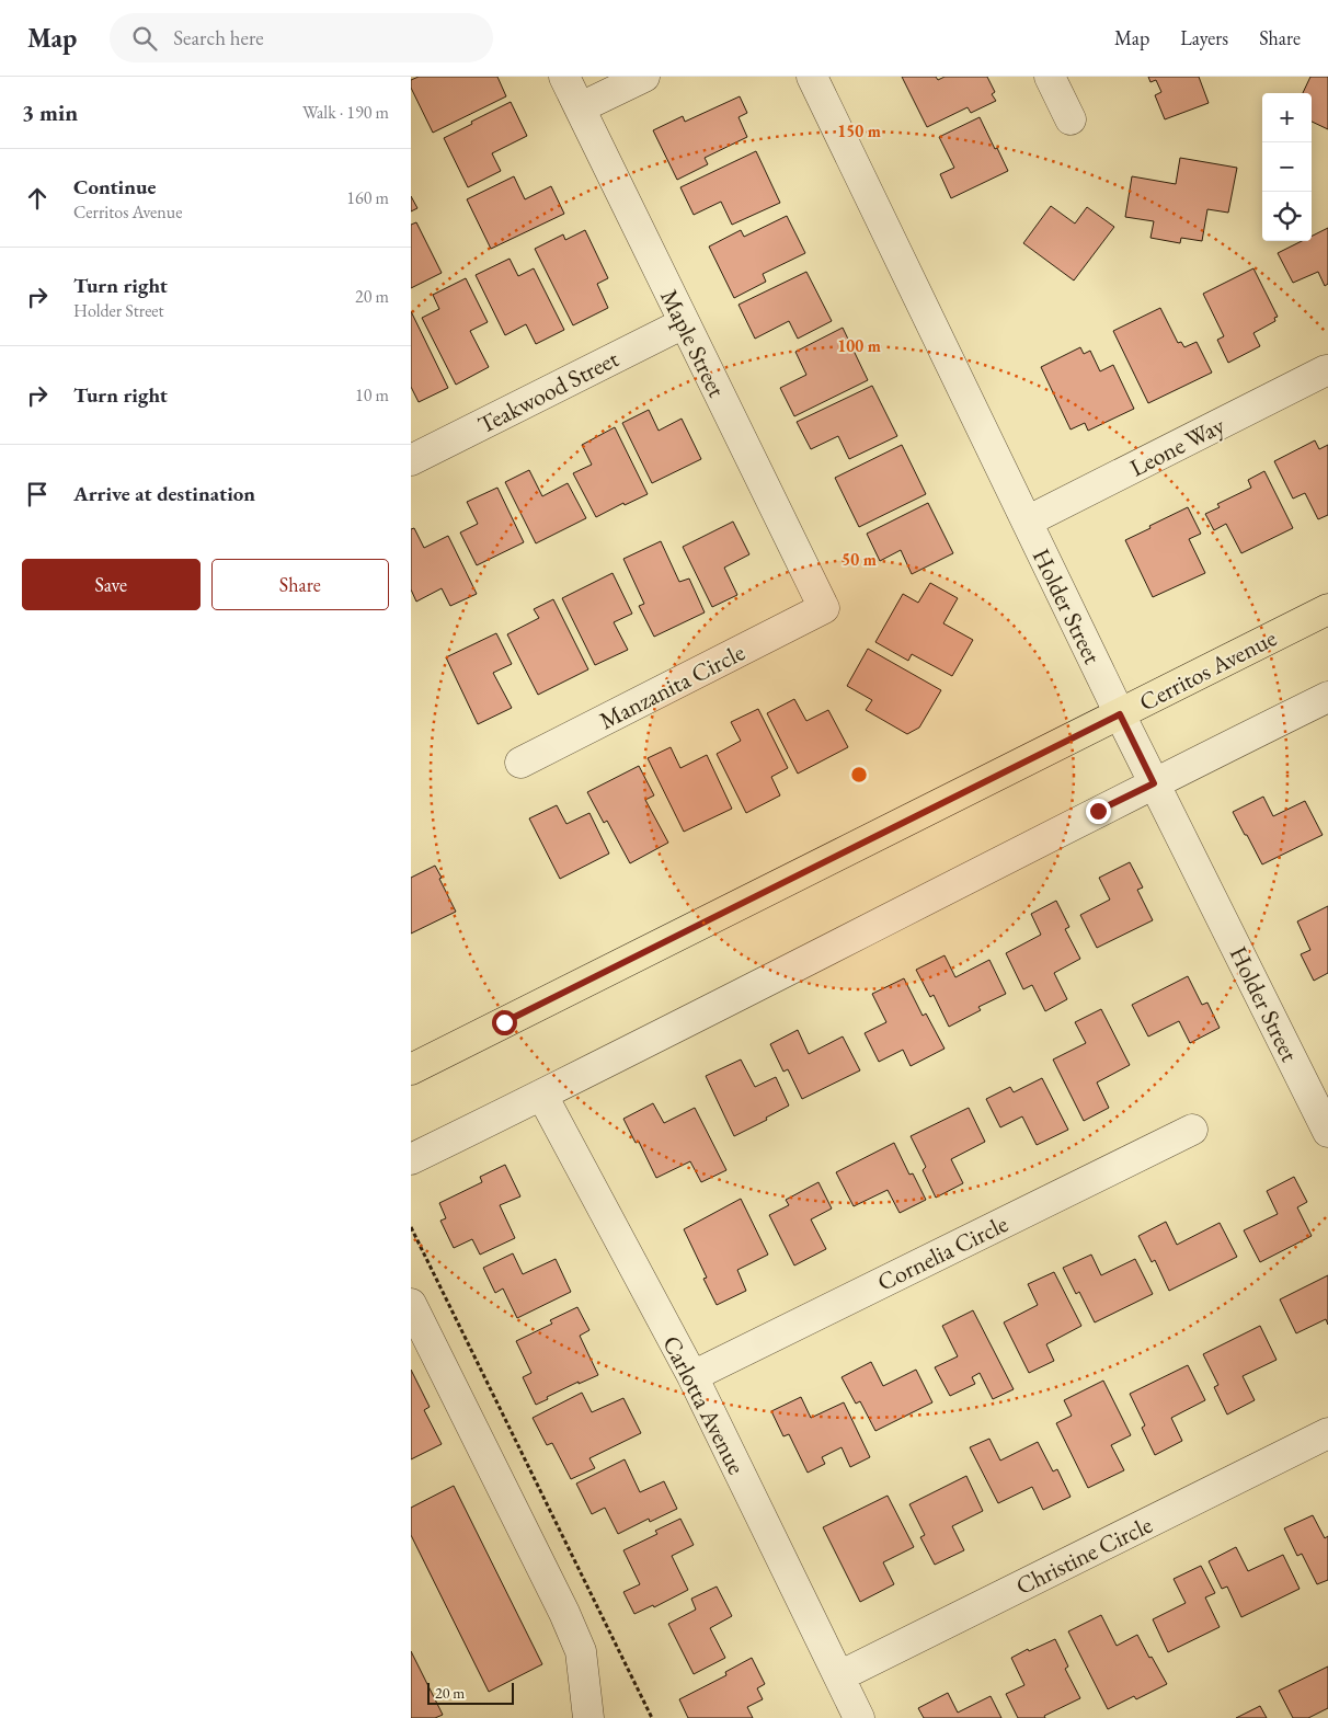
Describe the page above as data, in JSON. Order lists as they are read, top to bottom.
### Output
{
  "streets": {
    "main road": ["Cerritos Avenue"],
    "street": [
      "Maple Street",
      "Teakwood Street",
      "Leone Way",
      "Holder Street",
      "Manzanita Circle",
      "Cornelia Circle",
      "Carlotta Avenue",
      "Christine Circle"
    ]
  },
  "crossings": [
    ["Maple Street", "Teakwood Street"],
    ["Maple Street", "Manzanita Circle"],
    ["Leone Way", "Holder Street"],
    ["Holder Street", "Cerritos Avenue"],
    ["Cornelia Circle", "Carlotta Avenue"],
    ["Carlotta Avenue", "Christine Circle"]
  ],
  "scale_bar": "20 m",
  "page": {
    "header": "Map",
    "search": "Search here",
    "nav": ["Map", "Layers", "Share"],
    "heading": ["3 min", "Walk · 190 m"],
    "map_buttons": ["+", "−"],
    "list": [
      ["Continue", "Cerritos Avenue", "160 m"],
      ["Turn right", "Holder Street", "20 m"],
      ["Turn right", "10 m"],
      "Arrive at destination"
    ],
    "buttons": ["Save", "Share"],
    "scale": "20 m"
  },
  "rings": ["150 m", "100 m", "50 m"]
}
